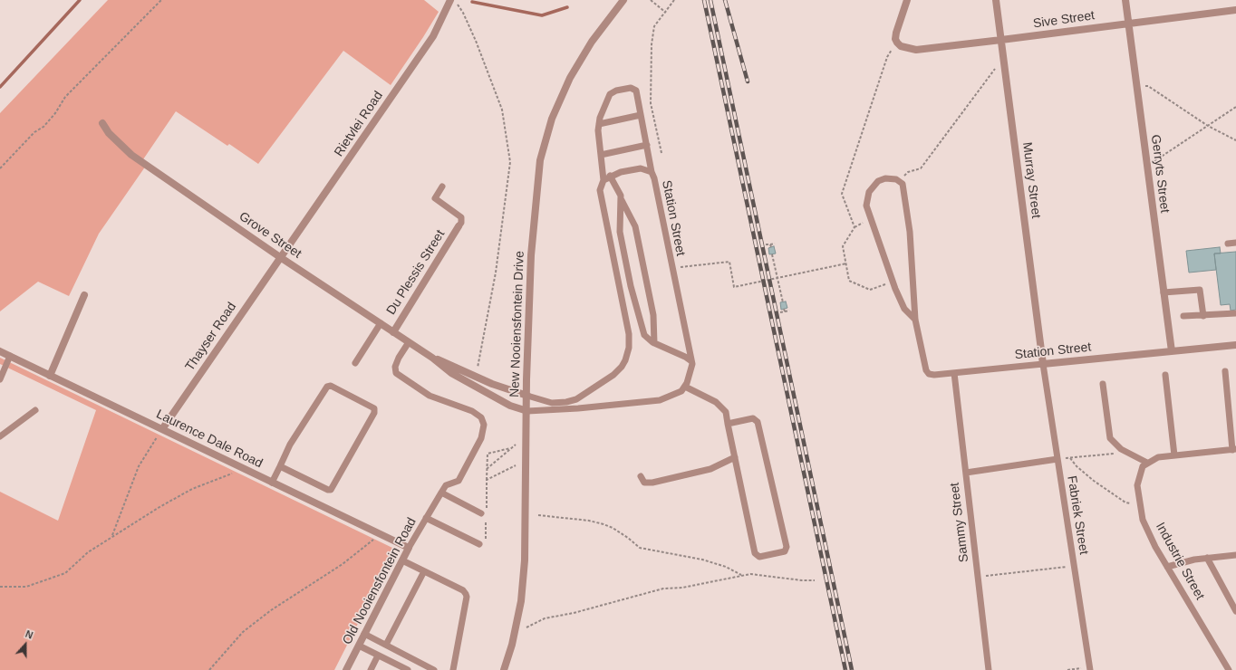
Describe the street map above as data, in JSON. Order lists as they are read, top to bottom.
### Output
{
  "streets": {
    "street": [
      "Sive Street",
      "Rietvlei Road",
      "Gerryts Street",
      "Murray Street",
      "Station Street",
      "Grove Street",
      "Du Plessis Street",
      "New Nooiensfontein Drive",
      "Thayser Road",
      "Laurence Dale Road",
      "Old Nooiensfontein Road"
    ],
    "lane": ["Fabriek Street", "Sammy Street", "Industrie Street"]
  },
  "crossings": [
    ["Sive Street", "Gerryts Street"],
    ["Sive Street", "Murray Street"],
    ["Rietvlei Road", "Grove Street"],
    ["Rietvlei Road", "Thayser Road"],
    ["Gerryts Street", "Station Street"],
    ["Murray Street", "Station Street"],
    ["Murray Street", "Fabriek Street"],
    ["Station Street", "Fabriek Street"],
    ["Station Street", "Sammy Street"],
    ["Grove Street", "Du Plessis Street"],
    ["Grove Street", "New Nooiensfontein Drive"],
    ["Grove Street", "Thayser Road"],
    ["Thayser Road", "Laurence Dale Road"],
    ["Laurence Dale Road", "Old Nooiensfontein Road"]
  ],
  "north": "top"
}
